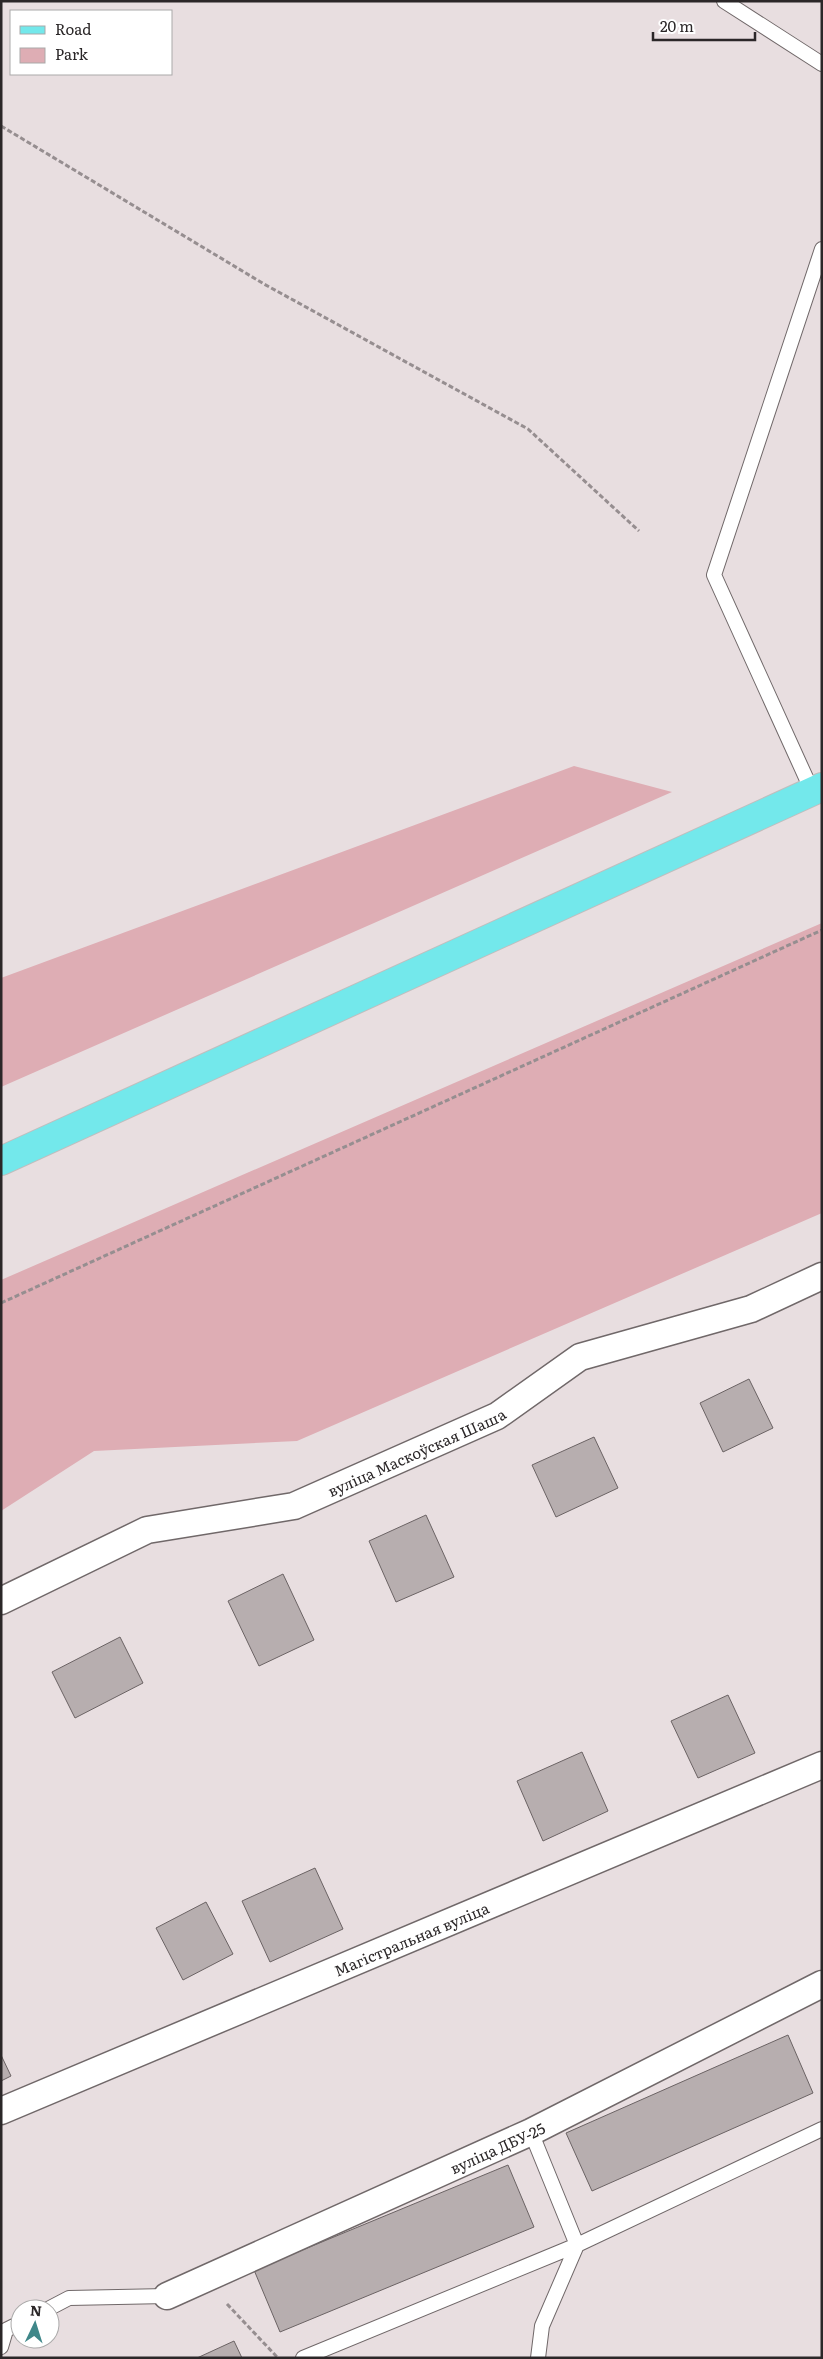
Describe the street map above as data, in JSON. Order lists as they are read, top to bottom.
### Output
{
  "streets": {
    "street": ["вуліца Маскоўская Шаша", "Магістральная вуліца", "вуліца ДБУ-25"]
  },
  "legend": ["Road", "Park"],
  "scale_bar": "20 m",
  "north": "top"
}
